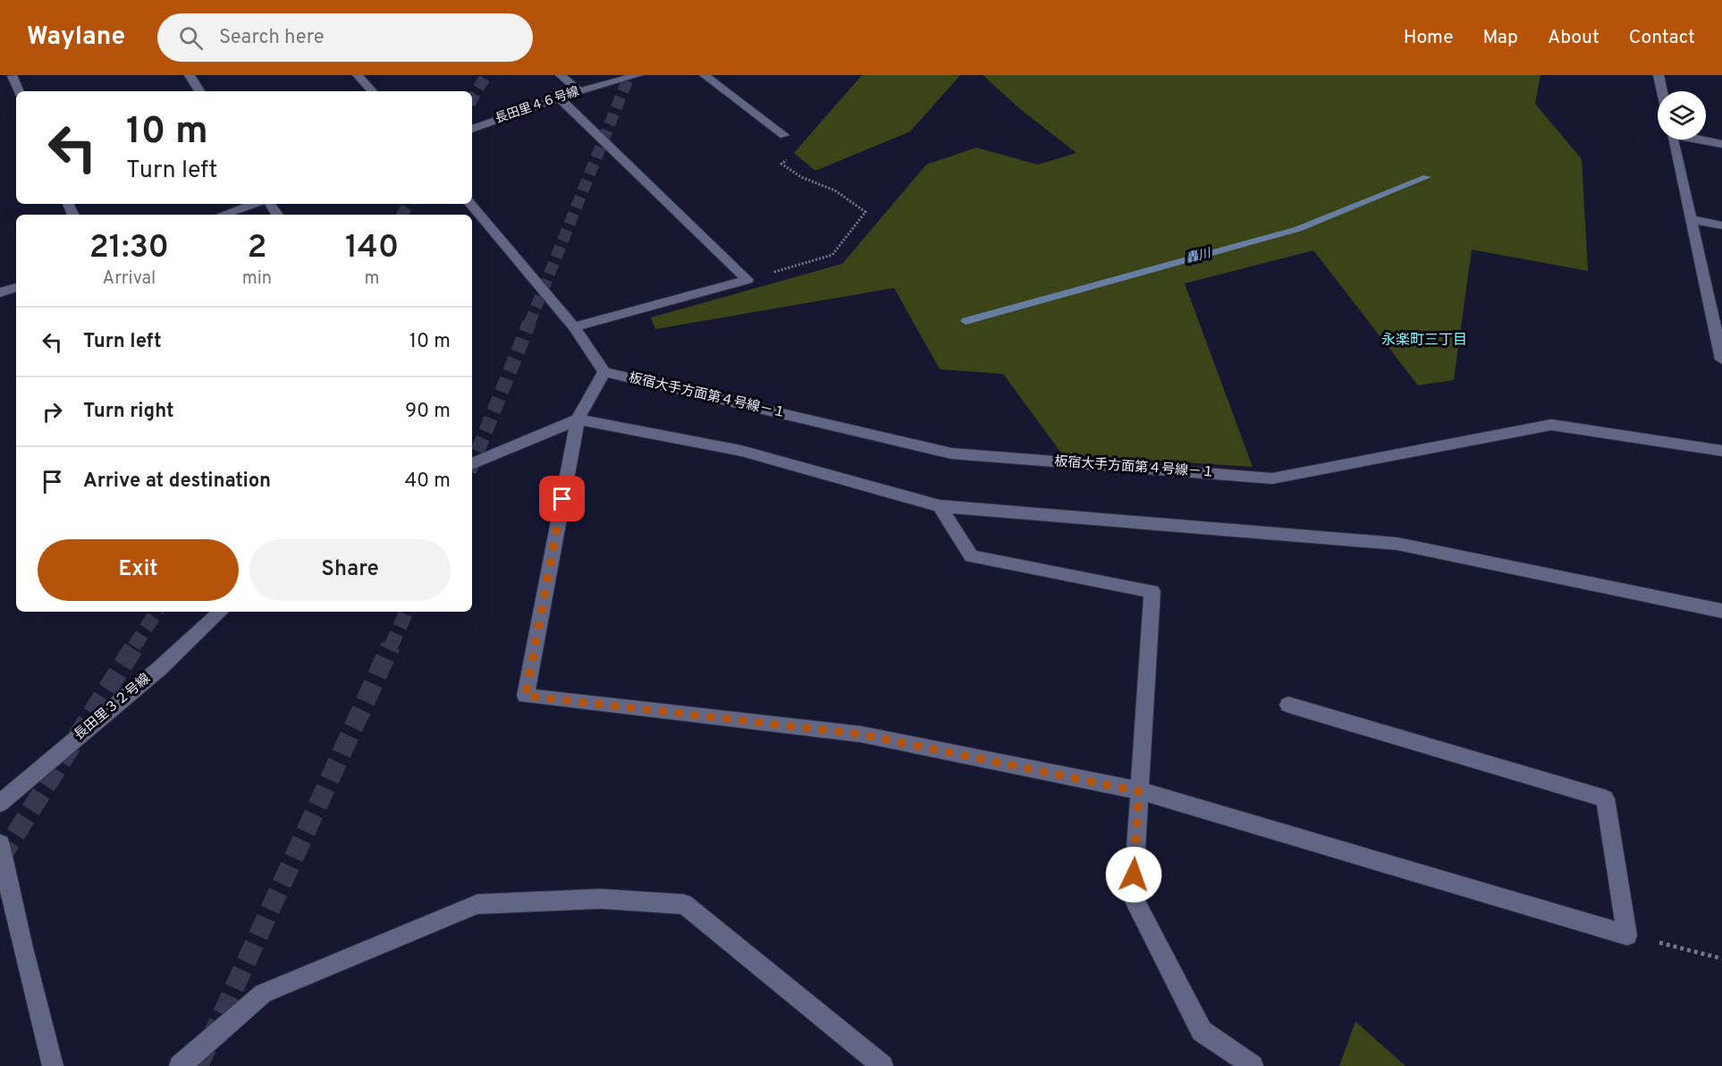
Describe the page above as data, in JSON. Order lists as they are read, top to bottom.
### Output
{
  "streets": {
    "street": ["長田里４６号線", "板宿大手方面第４号線－１", "長田里３２号線"]
  },
  "districts": ["永楽町三丁目"],
  "water": ["轟川"],
  "page": {
    "header": "Waylane",
    "search": "Search here",
    "nav": [
      "Home",
      "Map",
      "About",
      "Contact"
    ],
    "turn": ["10 m", "Turn left"],
    "eta": [
      "21:30",
      "Arrival",
      "2",
      "min",
      "140",
      "m"
    ],
    "list": [
      {
        "name": "Turn left",
        "value": "10 m"
      },
      {
        "name": "Turn right",
        "value": "90 m"
      },
      {
        "name": "Arrive at destination",
        "value": "40 m"
      }
    ],
    "buttons": ["Exit", "Share"]
  }
}
